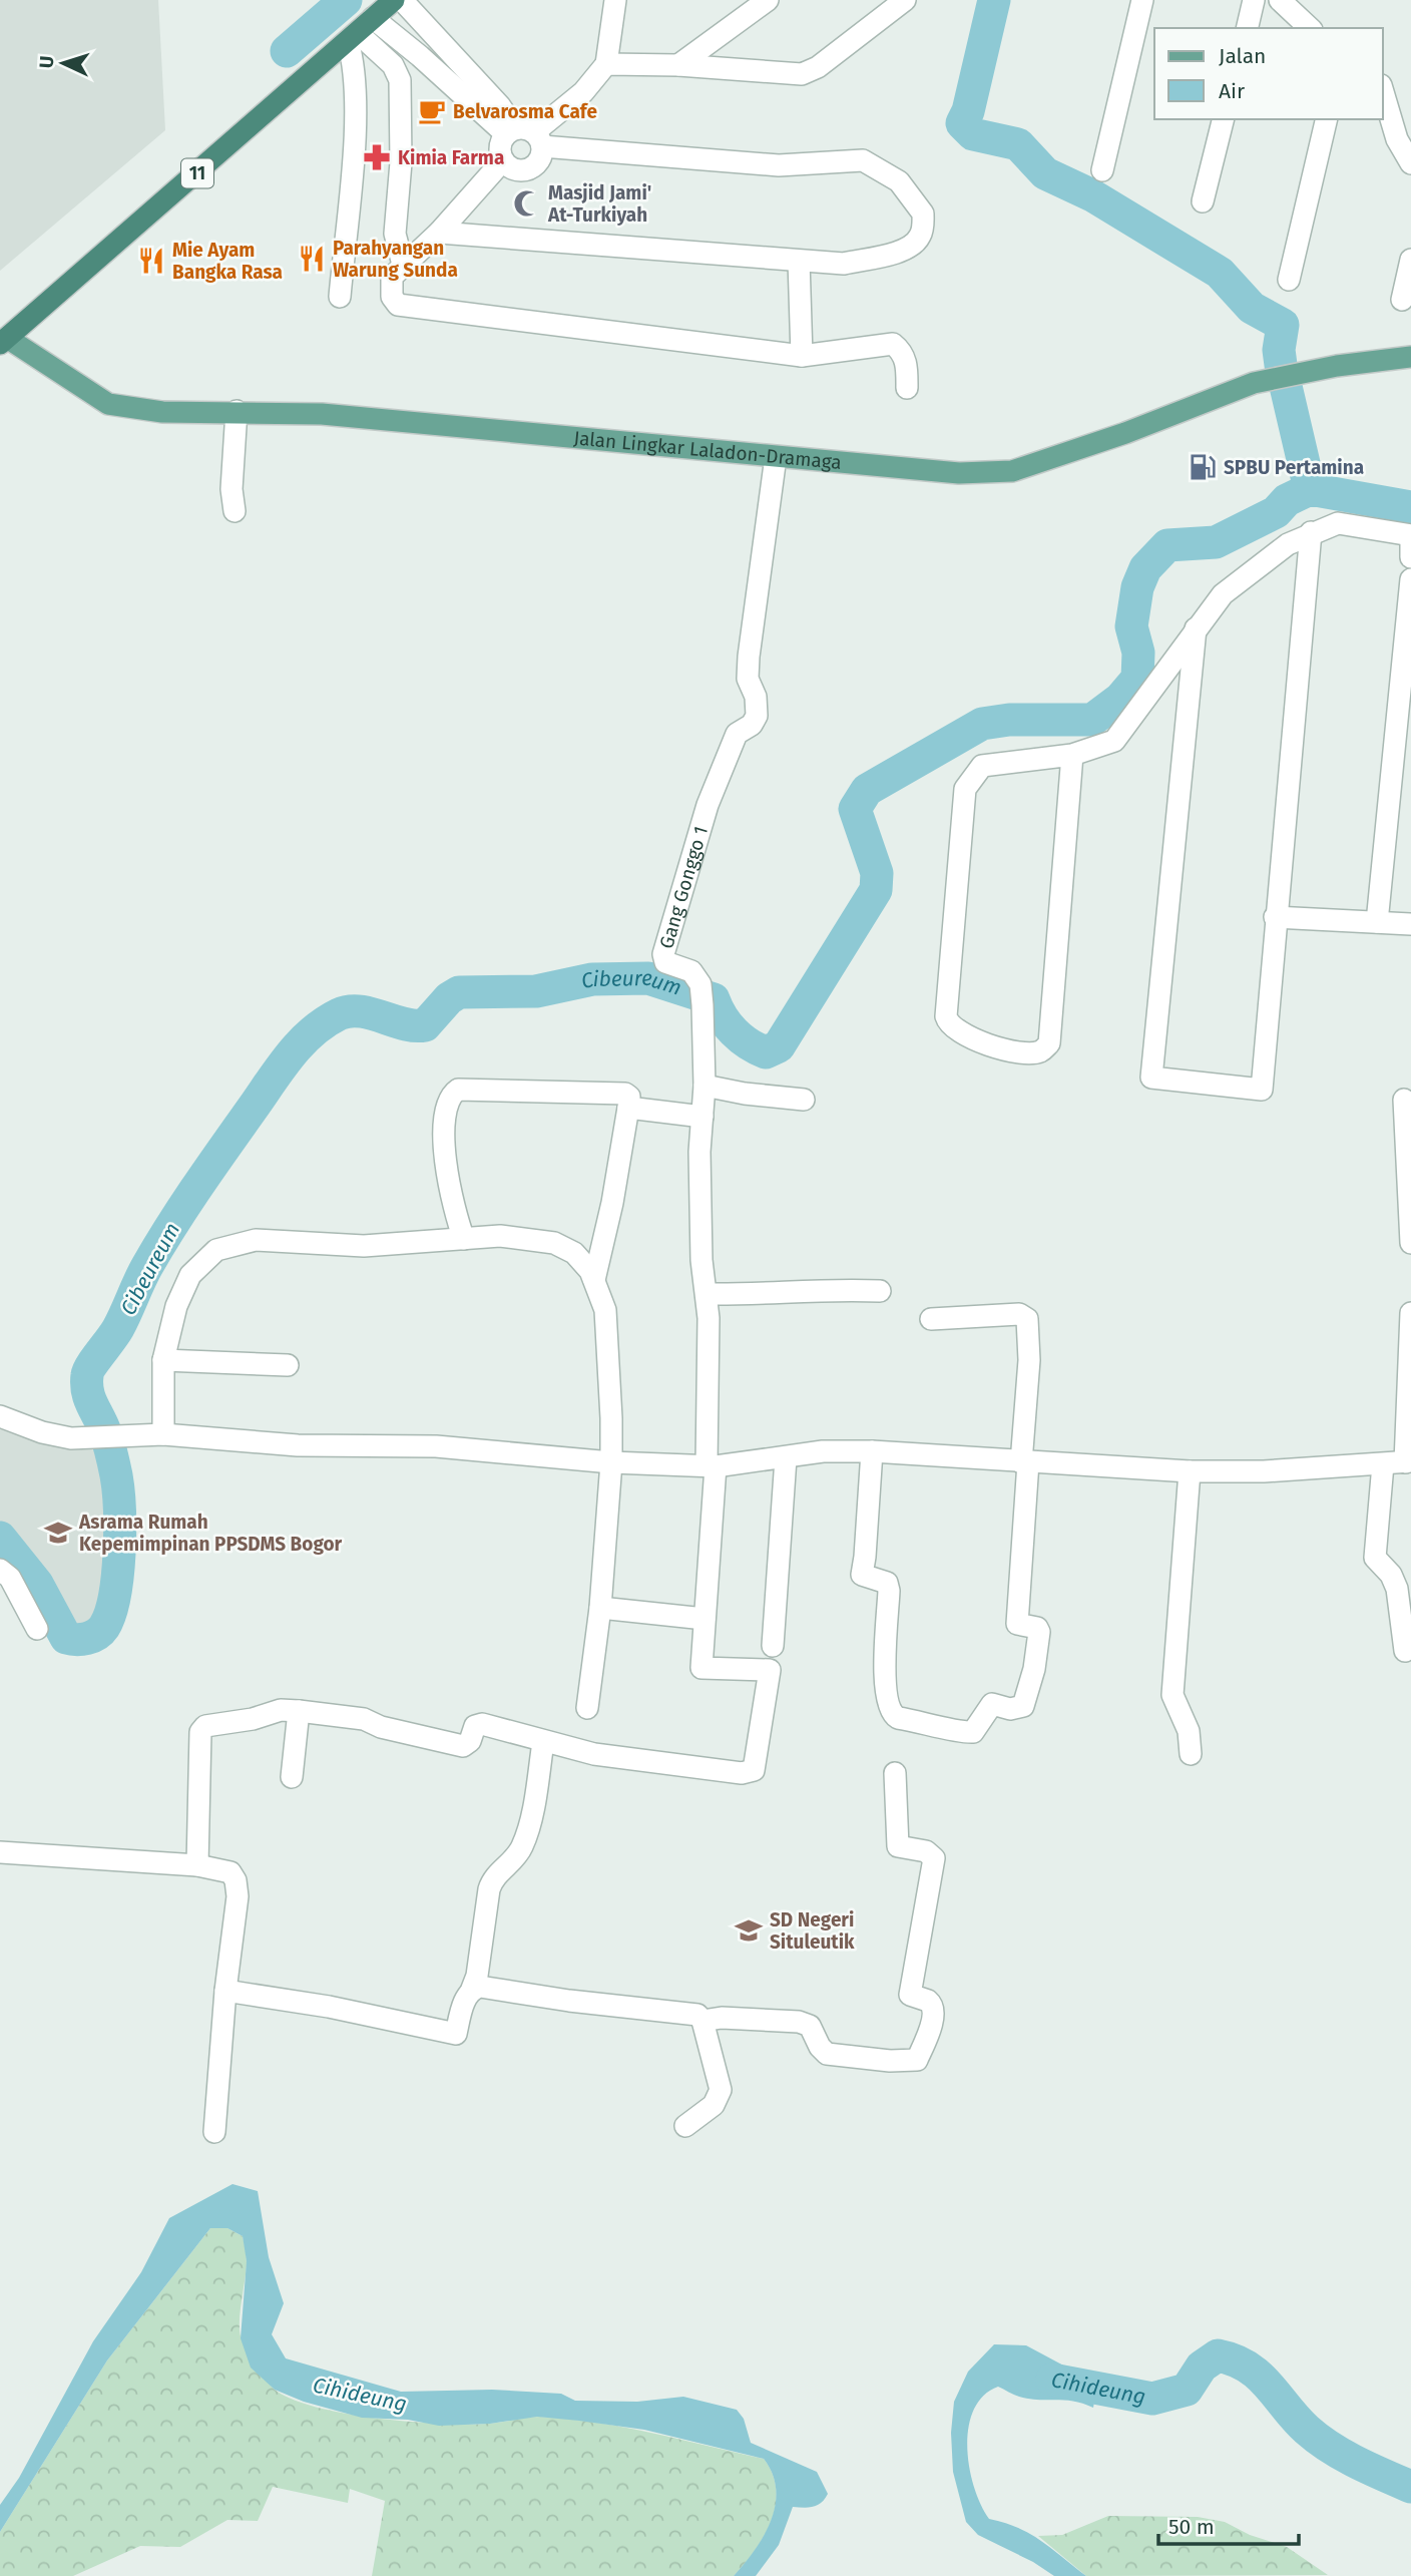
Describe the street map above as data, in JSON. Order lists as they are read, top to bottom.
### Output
{
  "streets": {
    "highway": ["11"],
    "main road": ["Jalan Lingkar Laladon-Dramaga"],
    "street": ["Gang Gonggo 1"]
  },
  "crossings": [
    ["11", "Jalan Lingkar Laladon-Dramaga"],
    ["Jalan Lingkar Laladon-Dramaga", "Gang Gonggo 1"]
  ],
  "water": ["Cibeureum", "Cihideung"],
  "places": {
    "cafe": ["Belvarosma Cafe"],
    "pharmacy": ["Kimia Farma"],
    "mosque": ["Masjid Jami' At-Turkiyah"],
    "restaurant": ["Parahyangan Warung Sunda", "Mie Ayam Bangka Rasa"],
    "fuel station": ["SPBU Pertamina"],
    "school or university": ["Asrama Rumah Kepemimpinan PPSDMS Bogor", "SD Negeri Situleutik"]
  },
  "legend": ["Jalan", "Air"],
  "scale_bar": "50 m",
  "north": "left"
}
